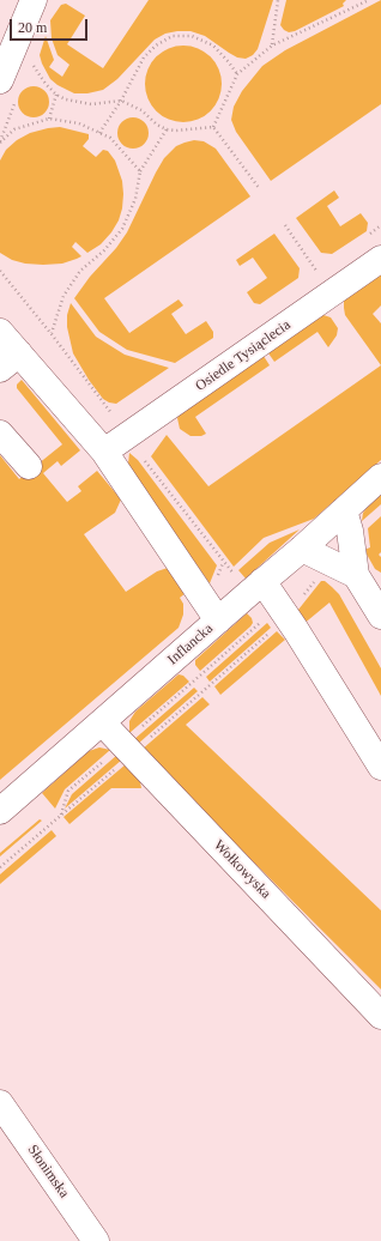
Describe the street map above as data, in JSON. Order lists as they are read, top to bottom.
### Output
{
  "streets": {
    "street": [
      "Osiedle Tysiąclecia",
      "Inflancka",
      "Wołkowyska",
      "Słonimska"
    ]
  },
  "crossings": [
    ["Inflancka", "Wołkowyska"]
  ],
  "scale_bar": "20 m"
}
